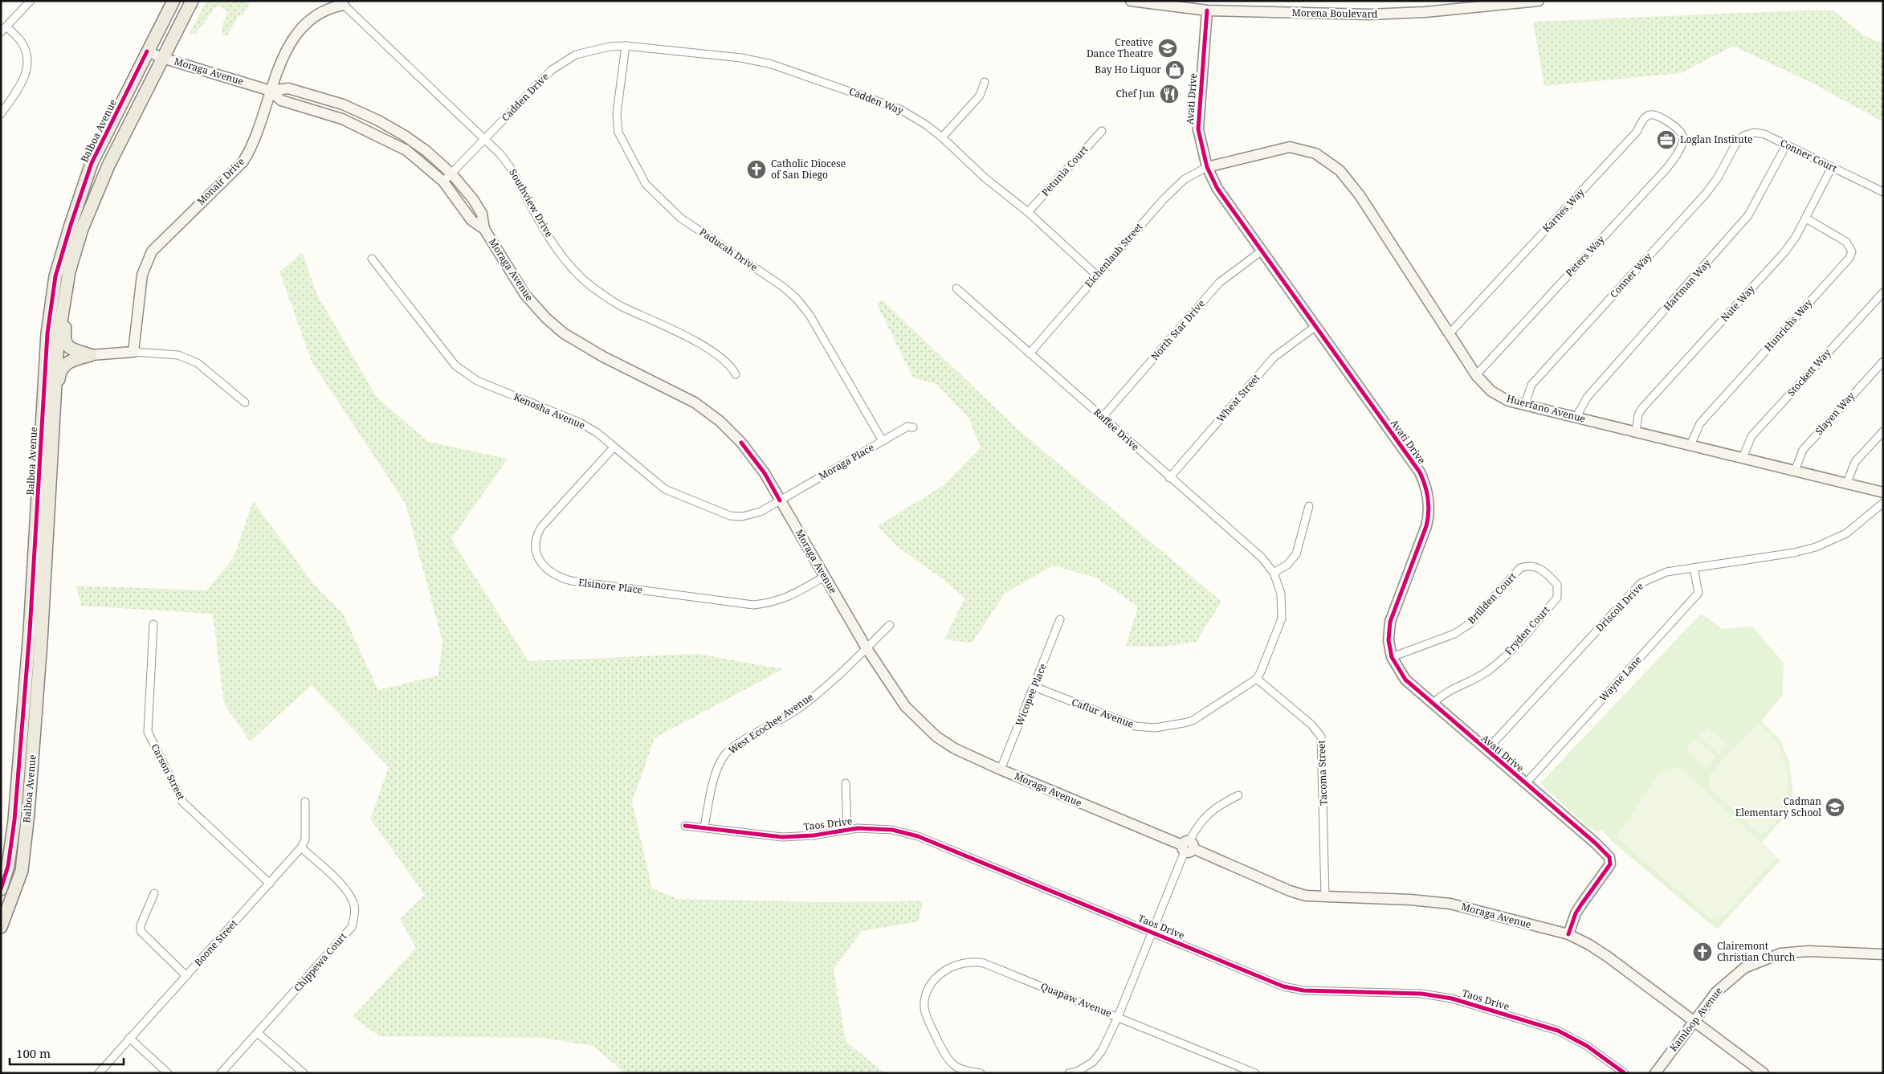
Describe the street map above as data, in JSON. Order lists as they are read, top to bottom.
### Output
{
  "streets": {
    "main road": ["Balboa Avenue"],
    "street": [
      "Morena Boulevard",
      "Moraga Avenue",
      "Cadden Drive",
      "Avati Drive",
      "Cadden Way",
      "Conner Court",
      "Petunia Court",
      "Monair Drive",
      "Southview Drive",
      "Karnes Way",
      "Paducah Drive",
      "Eichenlaub Street",
      "Peters Way",
      "Conner Way",
      "Hartman Way",
      "Nute Way",
      "Hunrichs Way",
      "North Star Drive",
      "Stockett Way",
      "Wheat Street",
      "Huerfano Avenue",
      "Kenosha Avenue",
      "Slayen Way",
      "Raffee Drive",
      "Moraga Place",
      "Elsinore Place",
      "Brillden Court",
      "Driscoll Drive",
      "Fryden Court",
      "Wayne Lane",
      "Wicopee Place",
      "Caflur Avenue",
      "West Ecochee Avenue",
      "Carson Street",
      "Tacoma Street",
      "Taos Drive",
      "Boone Street",
      "Chippewa Court",
      "Quapaw Avenue",
      "Kamloop Avenue"
    ]
  },
  "crossings": [
    ["Morena Boulevard", "Avati Drive"],
    ["Moraga Avenue", "Cadden Drive"],
    ["Moraga Avenue", "Avati Drive"],
    ["Moraga Avenue", "Balboa Avenue"],
    ["Moraga Avenue", "Monair Drive"],
    ["Moraga Avenue", "Kenosha Avenue"],
    ["Moraga Avenue", "Moraga Place"],
    ["Moraga Avenue", "Elsinore Place"],
    ["Moraga Avenue", "Wicopee Place"],
    ["Moraga Avenue", "West Ecochee Avenue"],
    ["Moraga Avenue", "Tacoma Street"],
    ["Moraga Avenue", "Kamloop Avenue"],
    ["Cadden Drive", "Cadden Way"],
    ["Cadden Drive", "Southview Drive"],
    ["Cadden Drive", "Paducah Drive"],
    ["Avati Drive", "Eichenlaub Street"],
    ["Avati Drive", "North Star Drive"],
    ["Avati Drive", "Wheat Street"],
    ["Avati Drive", "Huerfano Avenue"],
    ["Avati Drive", "Brillden Court"],
    ["Avati Drive", "Driscoll Drive"],
    ["Avati Drive", "Fryden Court"],
    ["Avati Drive", "Wayne Lane"],
    ["Cadden Way", "Petunia Court"],
    ["Cadden Way", "Paducah Drive"],
    ["Cadden Way", "Eichenlaub Street"],
    ["Conner Court", "Conner Way"],
    ["Conner Court", "Hartman Way"],
    ["Conner Court", "Nute Way"],
    ["Monair Drive", "Southview Drive"],
    ["Karnes Way", "Peters Way"],
    ["Karnes Way", "Huerfano Avenue"],
    ["Paducah Drive", "Moraga Place"],
    ["Eichenlaub Street", "Huerfano Avenue"],
    ["Eichenlaub Street", "Raffee Drive"],
    ["Peters Way", "Huerfano Avenue"],
    ["Conner Way", "Huerfano Avenue"],
    ["Hartman Way", "Huerfano Avenue"],
    ["Nute Way", "Hunrichs Way"],
    ["Nute Way", "Huerfano Avenue"],
    ["Hunrichs Way", "Huerfano Avenue"],
    ["North Star Drive", "Raffee Drive"],
    ["Stockett Way", "Huerfano Avenue"],
    ["Wheat Street", "Raffee Drive"],
    ["Huerfano Avenue", "Slayen Way"],
    ["Kenosha Avenue", "Moraga Place"],
    ["Kenosha Avenue", "Elsinore Place"],
    ["Raffee Drive", "Caflur Avenue"],
    ["Raffee Drive", "Tacoma Street"],
    ["Brillden Court", "Fryden Court"],
    ["Driscoll Drive", "Wayne Lane"],
    ["Wicopee Place", "Caflur Avenue"],
    ["Caflur Avenue", "Tacoma Street"],
    ["West Ecochee Avenue", "Taos Drive"],
    ["Carson Street", "Boone Street"],
    ["Boone Street", "Chippewa Court"]
  ],
  "places": {
    "school or university": ["Creative Dance Theatre", "Cadman Elementary School"],
    "shop": ["Bay Ho Liquor"],
    "restaurant": ["Chef Jun"],
    "office": ["Loglan Institute"],
    "church": ["Catholic Diocese of San Diego", "Clairemont Christian Church"]
  },
  "scale_bar": "100 m"
}
